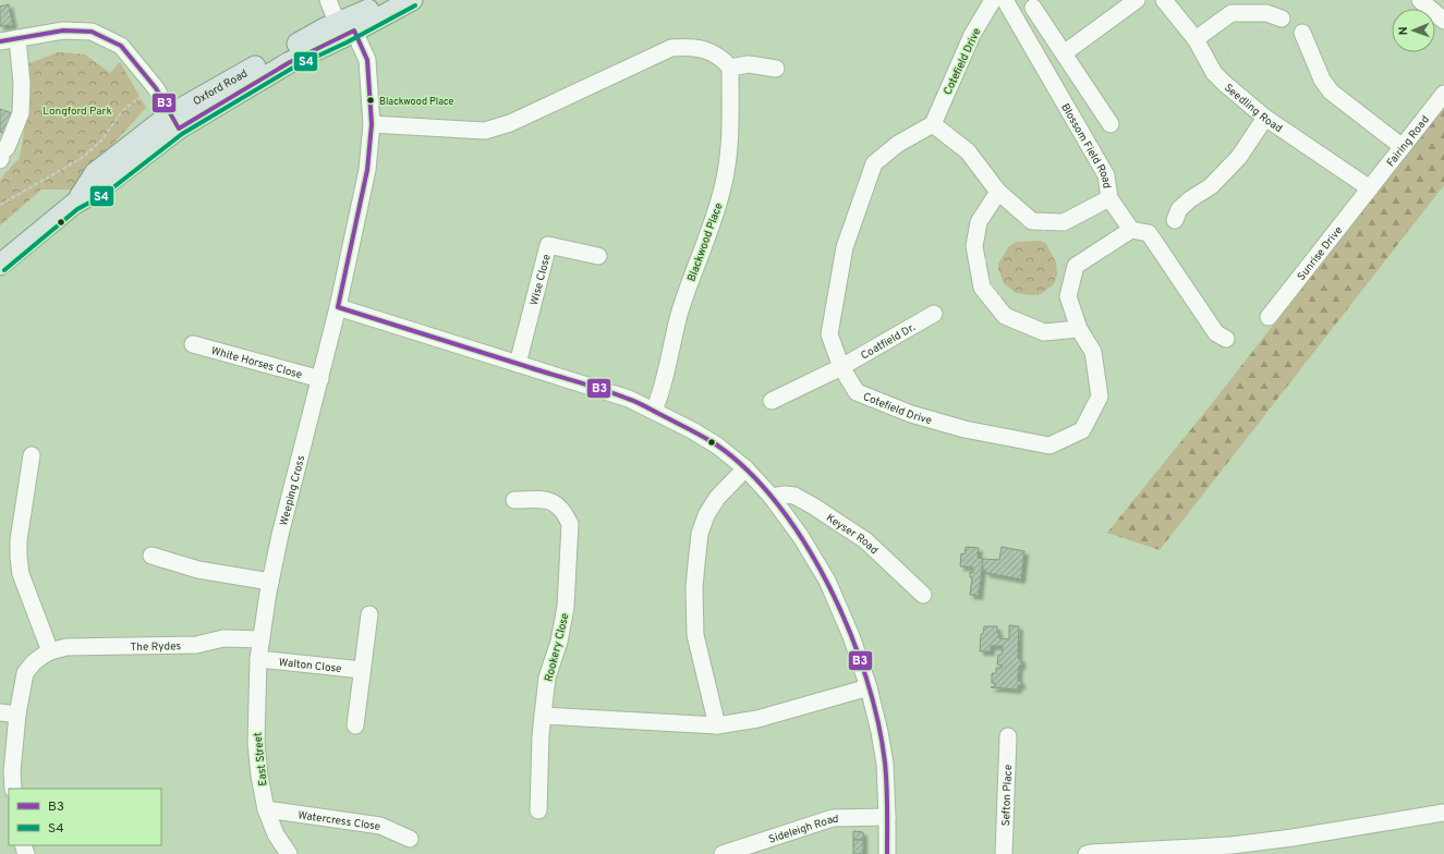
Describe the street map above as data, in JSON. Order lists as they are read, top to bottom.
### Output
{
  "streets": {
    "main road": ["Oxford Road"],
    "street": [
      "Cotefield Drive",
      "Seedling Road",
      "Fairing Road",
      "Blossom Field Road",
      "Blackwood Place",
      "Sunrise Drive",
      "Wise Close",
      "Coatfield Dr.",
      "White Horses Close",
      "Weeping Cross",
      "Keyser Road",
      "The Rydes",
      "Rookery Close",
      "Walton Close",
      "East Street",
      "Sefton Place",
      "Watercress Close",
      "Sideleigh Road"
    ]
  },
  "crossings": [
    ["Cotefield Drive", "Blossom Field Road"],
    ["Cotefield Drive", "Coatfield Dr."],
    ["Oxford Road", "Weeping Cross"],
    ["Seedling Road", "Fairing Road"],
    ["Seedling Road", "Sunrise Drive"],
    ["Fairing Road", "Sunrise Drive"],
    ["White Horses Close", "Weeping Cross"],
    ["Weeping Cross", "The Rydes"],
    ["Weeping Cross", "Walton Close"],
    ["Weeping Cross", "East Street"],
    ["Walton Close", "East Street"],
    ["East Street", "Watercress Close"]
  ],
  "parks": ["Longford Park"],
  "places": ["Blackwood Place"],
  "lines": ["transit line S4", "transit line B3"],
  "legend": ["B3", "S4"],
  "north": "left"
}
